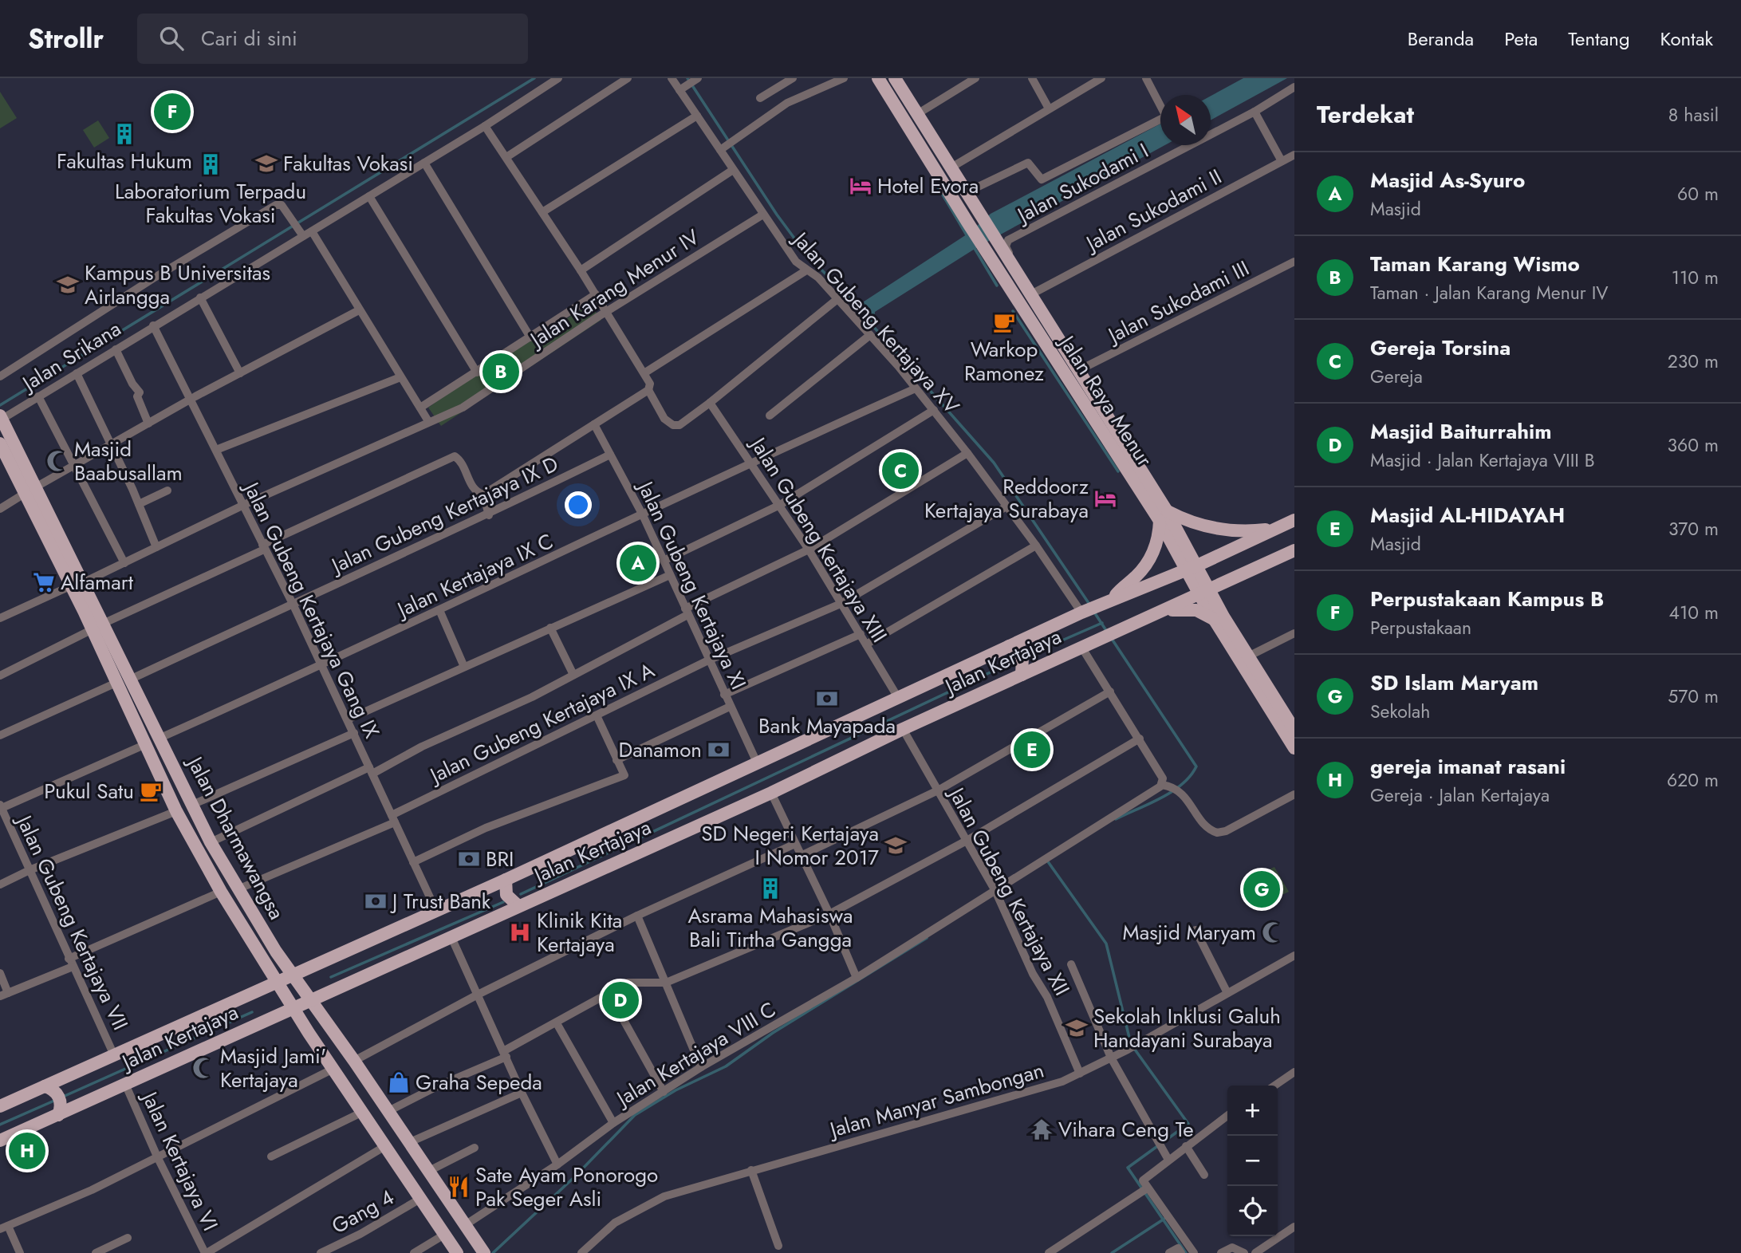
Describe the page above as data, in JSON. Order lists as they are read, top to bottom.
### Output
{
  "streets": {
    "main road": ["Jalan Raya Menur", "Jalan Kertajaya", "Jalan Dharmawangsa"],
    "street": [
      "Jalan Sukodami I",
      "Jalan Sukodami II",
      "Jalan Karang Menur IV",
      "Jalan Sukodami III",
      "Jalan Gubeng Kertajaya XV",
      "Jalan Srikana",
      "Jalan Gubeng Kertajaya IX D",
      "Jalan Gubeng Kertajaya XIII",
      "Jalan Kertajaya IX C",
      "Jalan Gubeng Kertajaya XI",
      "Jalan Gubeng Kertajaya Gang IX",
      "Jalan Gubeng Kertajaya IX A",
      "Jalan Gubeng Kertajaya XII",
      "Jalan Gubeng Kertajaya VII",
      "Jalan Kertajaya VIII C",
      "Jalan Manyar Sambongan",
      "Jalan Kertajaya VI",
      "Gang 4"
    ]
  },
  "crossings": [
    ["Jalan Sukodami I", "Jalan Raya Menur"],
    ["Jalan Sukodami II", "Jalan Raya Menur"],
    ["Jalan Karang Menur IV", "Jalan Gubeng Kertajaya XV"],
    ["Jalan Karang Menur IV", "Jalan Gubeng Kertajaya Gang IX"],
    ["Jalan Karang Menur IV", "Jalan Dharmawangsa"],
    ["Jalan Sukodami III", "Jalan Raya Menur"],
    ["Jalan Gubeng Kertajaya XV", "Jalan Kertajaya IX C"],
    ["Jalan Gubeng Kertajaya XV", "Jalan Kertajaya"],
    ["Jalan Gubeng Kertajaya XV", "Jalan Gubeng Kertajaya IX A"],
    ["Jalan Srikana", "Jalan Gubeng Kertajaya Gang IX"],
    ["Jalan Srikana", "Jalan Dharmawangsa"],
    ["Jalan Raya Menur", "Jalan Kertajaya"],
    ["Jalan Gubeng Kertajaya IX D", "Jalan Gubeng Kertajaya XI"],
    ["Jalan Gubeng Kertajaya IX D", "Jalan Gubeng Kertajaya Gang IX"],
    ["Jalan Gubeng Kertajaya IX D", "Jalan Dharmawangsa"],
    ["Jalan Gubeng Kertajaya XIII", "Jalan Kertajaya IX C"],
    ["Jalan Gubeng Kertajaya XIII", "Jalan Kertajaya"],
    ["Jalan Gubeng Kertajaya XIII", "Jalan Gubeng Kertajaya IX A"],
    ["Jalan Kertajaya IX C", "Jalan Gubeng Kertajaya XI"],
    ["Jalan Kertajaya IX C", "Jalan Gubeng Kertajaya Gang IX"],
    ["Jalan Kertajaya IX C", "Jalan Dharmawangsa"],
    ["Jalan Gubeng Kertajaya XI", "Jalan Kertajaya"],
    ["Jalan Gubeng Kertajaya XI", "Jalan Gubeng Kertajaya IX A"],
    ["Jalan Gubeng Kertajaya Gang IX", "Jalan Kertajaya"],
    ["Jalan Gubeng Kertajaya Gang IX", "Jalan Gubeng Kertajaya IX A"],
    ["Jalan Kertajaya", "Jalan Dharmawangsa"],
    ["Jalan Kertajaya", "Jalan Gubeng Kertajaya XII"],
    ["Jalan Kertajaya", "Jalan Gubeng Kertajaya VII"],
    ["Jalan Kertajaya", "Jalan Kertajaya VI"],
    ["Jalan Gubeng Kertajaya IX A", "Jalan Dharmawangsa"],
    ["Jalan Dharmawangsa", "Jalan Kertajaya VIII C"],
    ["Jalan Dharmawangsa", "Gang 4"],
    ["Jalan Gubeng Kertajaya XII", "Jalan Kertajaya VIII C"],
    ["Jalan Gubeng Kertajaya XII", "Jalan Manyar Sambongan"]
  ],
  "places": {
    "building": ["Fakultas Hukum", "Laboratorium Terpadu Fakultas Vokasi", "Asrama Mahasiswa Bali Tirtha Gangga"],
    "school or university": [
      "Fakultas Vokasi",
      "Kampus B Universitas Airlangga",
      "SD Negeri Kertajaya I Nomor 2017",
      "Sekolah Inklusi Galuh Handayani Surabaya"
    ],
    "hotel": ["Hotel Evora", "Reddoorz Kertajaya Surabaya"],
    "cafe": ["Warkop Ramonez", "Pukul Satu"],
    "mosque": ["Masjid Baabusallam", "Masjid Maryam", "Masjid Jami' Kertajaya"],
    "supermarket": ["Alfamart"],
    "bank": [
      "Bank Mayapada",
      "Danamon",
      "BRI",
      "J Trust Bank"
    ],
    "hospital": ["Klinik Kita Kertajaya"],
    "shop": ["Graha Sepeda"],
    "temple": ["Vihara Ceng Te"],
    "restaurant": ["Sate Ayam Ponorogo Pak Seger Asli"]
  },
  "north": "top left",
  "page": {
    "header": "Strollr",
    "search": "Cari di sini",
    "nav": [
      "Beranda",
      "Peta",
      "Tentang",
      "Kontak"
    ],
    "heading": ["Terdekat", "8 hasil"],
    "pins": [
      "F",
      "B",
      "C",
      "A",
      "E",
      "G",
      "D",
      "H"
    ],
    "list": [
      {
        "mark": "A",
        "name": "Masjid As-Syuro",
        "note": "Masjid",
        "value": "60 m"
      },
      {
        "mark": "B",
        "name": "Taman Karang Wismo",
        "note": "Taman · Jalan Karang Menur IV",
        "value": "110 m"
      },
      {
        "mark": "C",
        "name": "Gereja Torsina",
        "note": "Gereja",
        "value": "230 m"
      },
      {
        "mark": "D",
        "name": "Masjid Baiturrahim",
        "note": "Masjid · Jalan Kertajaya VIII B",
        "value": "360 m"
      },
      {
        "mark": "E",
        "name": "Masjid AL-HIDAYAH",
        "note": "Masjid",
        "value": "370 m"
      },
      {
        "mark": "F",
        "name": "Perpustakaan Kampus B",
        "note": "Perpustakaan",
        "value": "410 m"
      },
      {
        "mark": "G",
        "name": "SD Islam Maryam",
        "note": "Sekolah",
        "value": "570 m"
      },
      {
        "mark": "H",
        "name": "gereja imanat rasani",
        "note": "Gereja · Jalan Kertajaya",
        "value": "620 m"
      }
    ],
    "map_buttons": ["+", "−"]
  }
}
